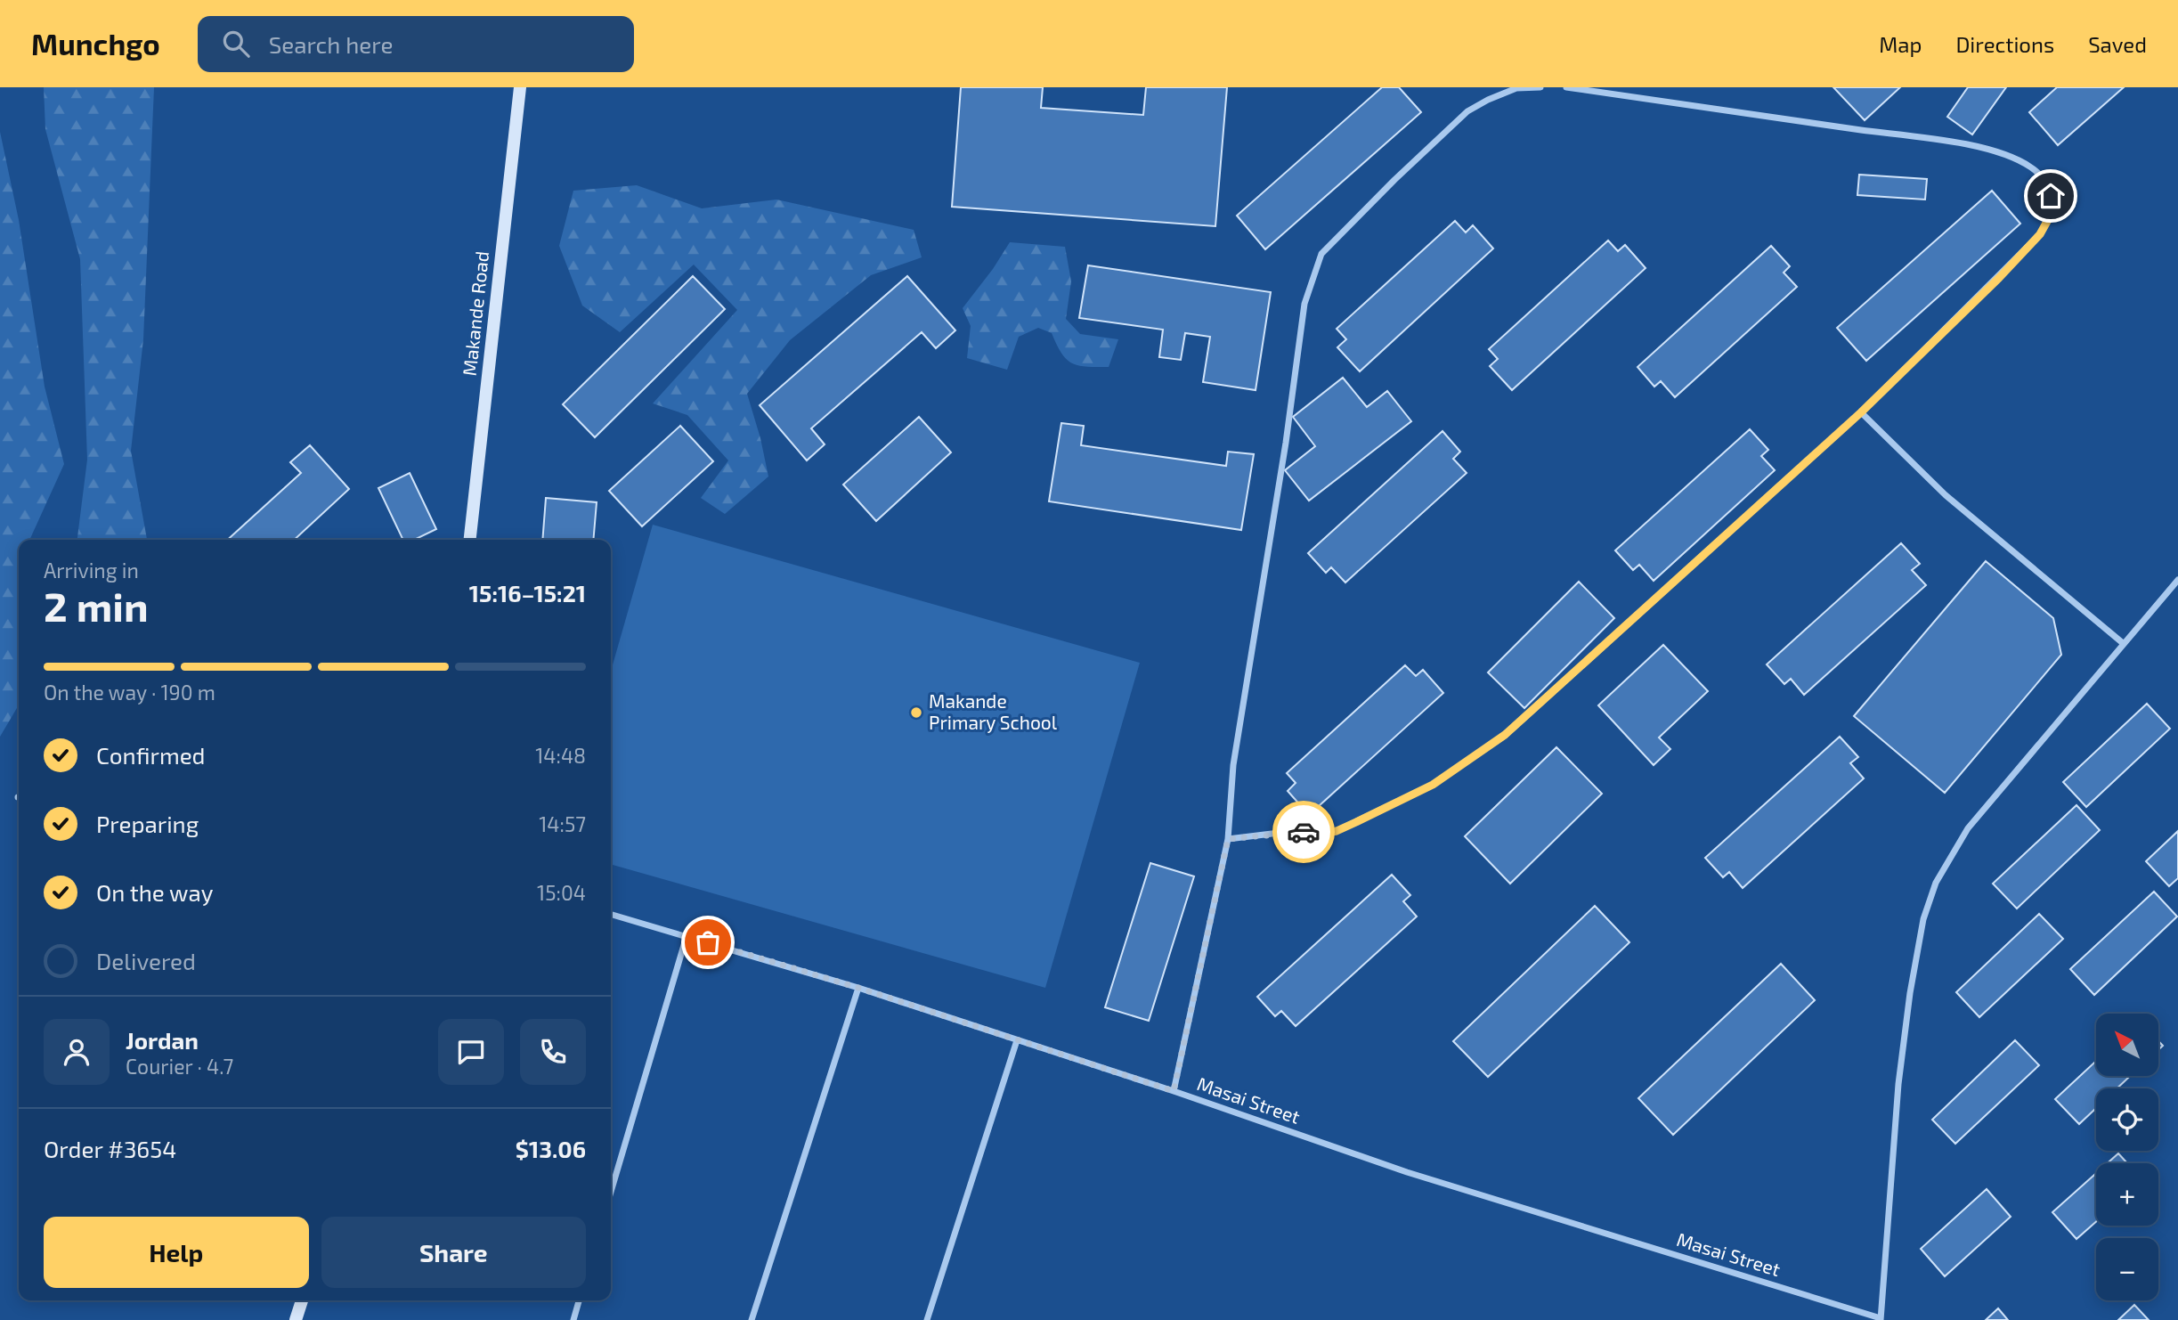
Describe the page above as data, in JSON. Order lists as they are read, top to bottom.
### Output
{
  "streets": {
    "main road": ["Makande Road"],
    "street": ["Masai Street"]
  },
  "places": ["Makande Primary School"],
  "north": "top left",
  "page": {
    "header": "Munchgo",
    "search": "Search here",
    "nav": ["Map", "Directions", "Saved"],
    "heading": ["2 min", "Arriving in", "15:16–15:21"],
    "panel": [
      "Jordan",
      "Courier · 4.7",
      "Order #3654",
      "$13.06"
    ],
    "bar": "On the way · 190 m",
    "list": [
      ["Confirmed", "14:48"],
      ["Preparing", "14:57"],
      ["On the way", "15:04"],
      "Delivered"
    ],
    "map_buttons": ["+", "−"],
    "buttons": ["Help", "Share"]
  }
}
